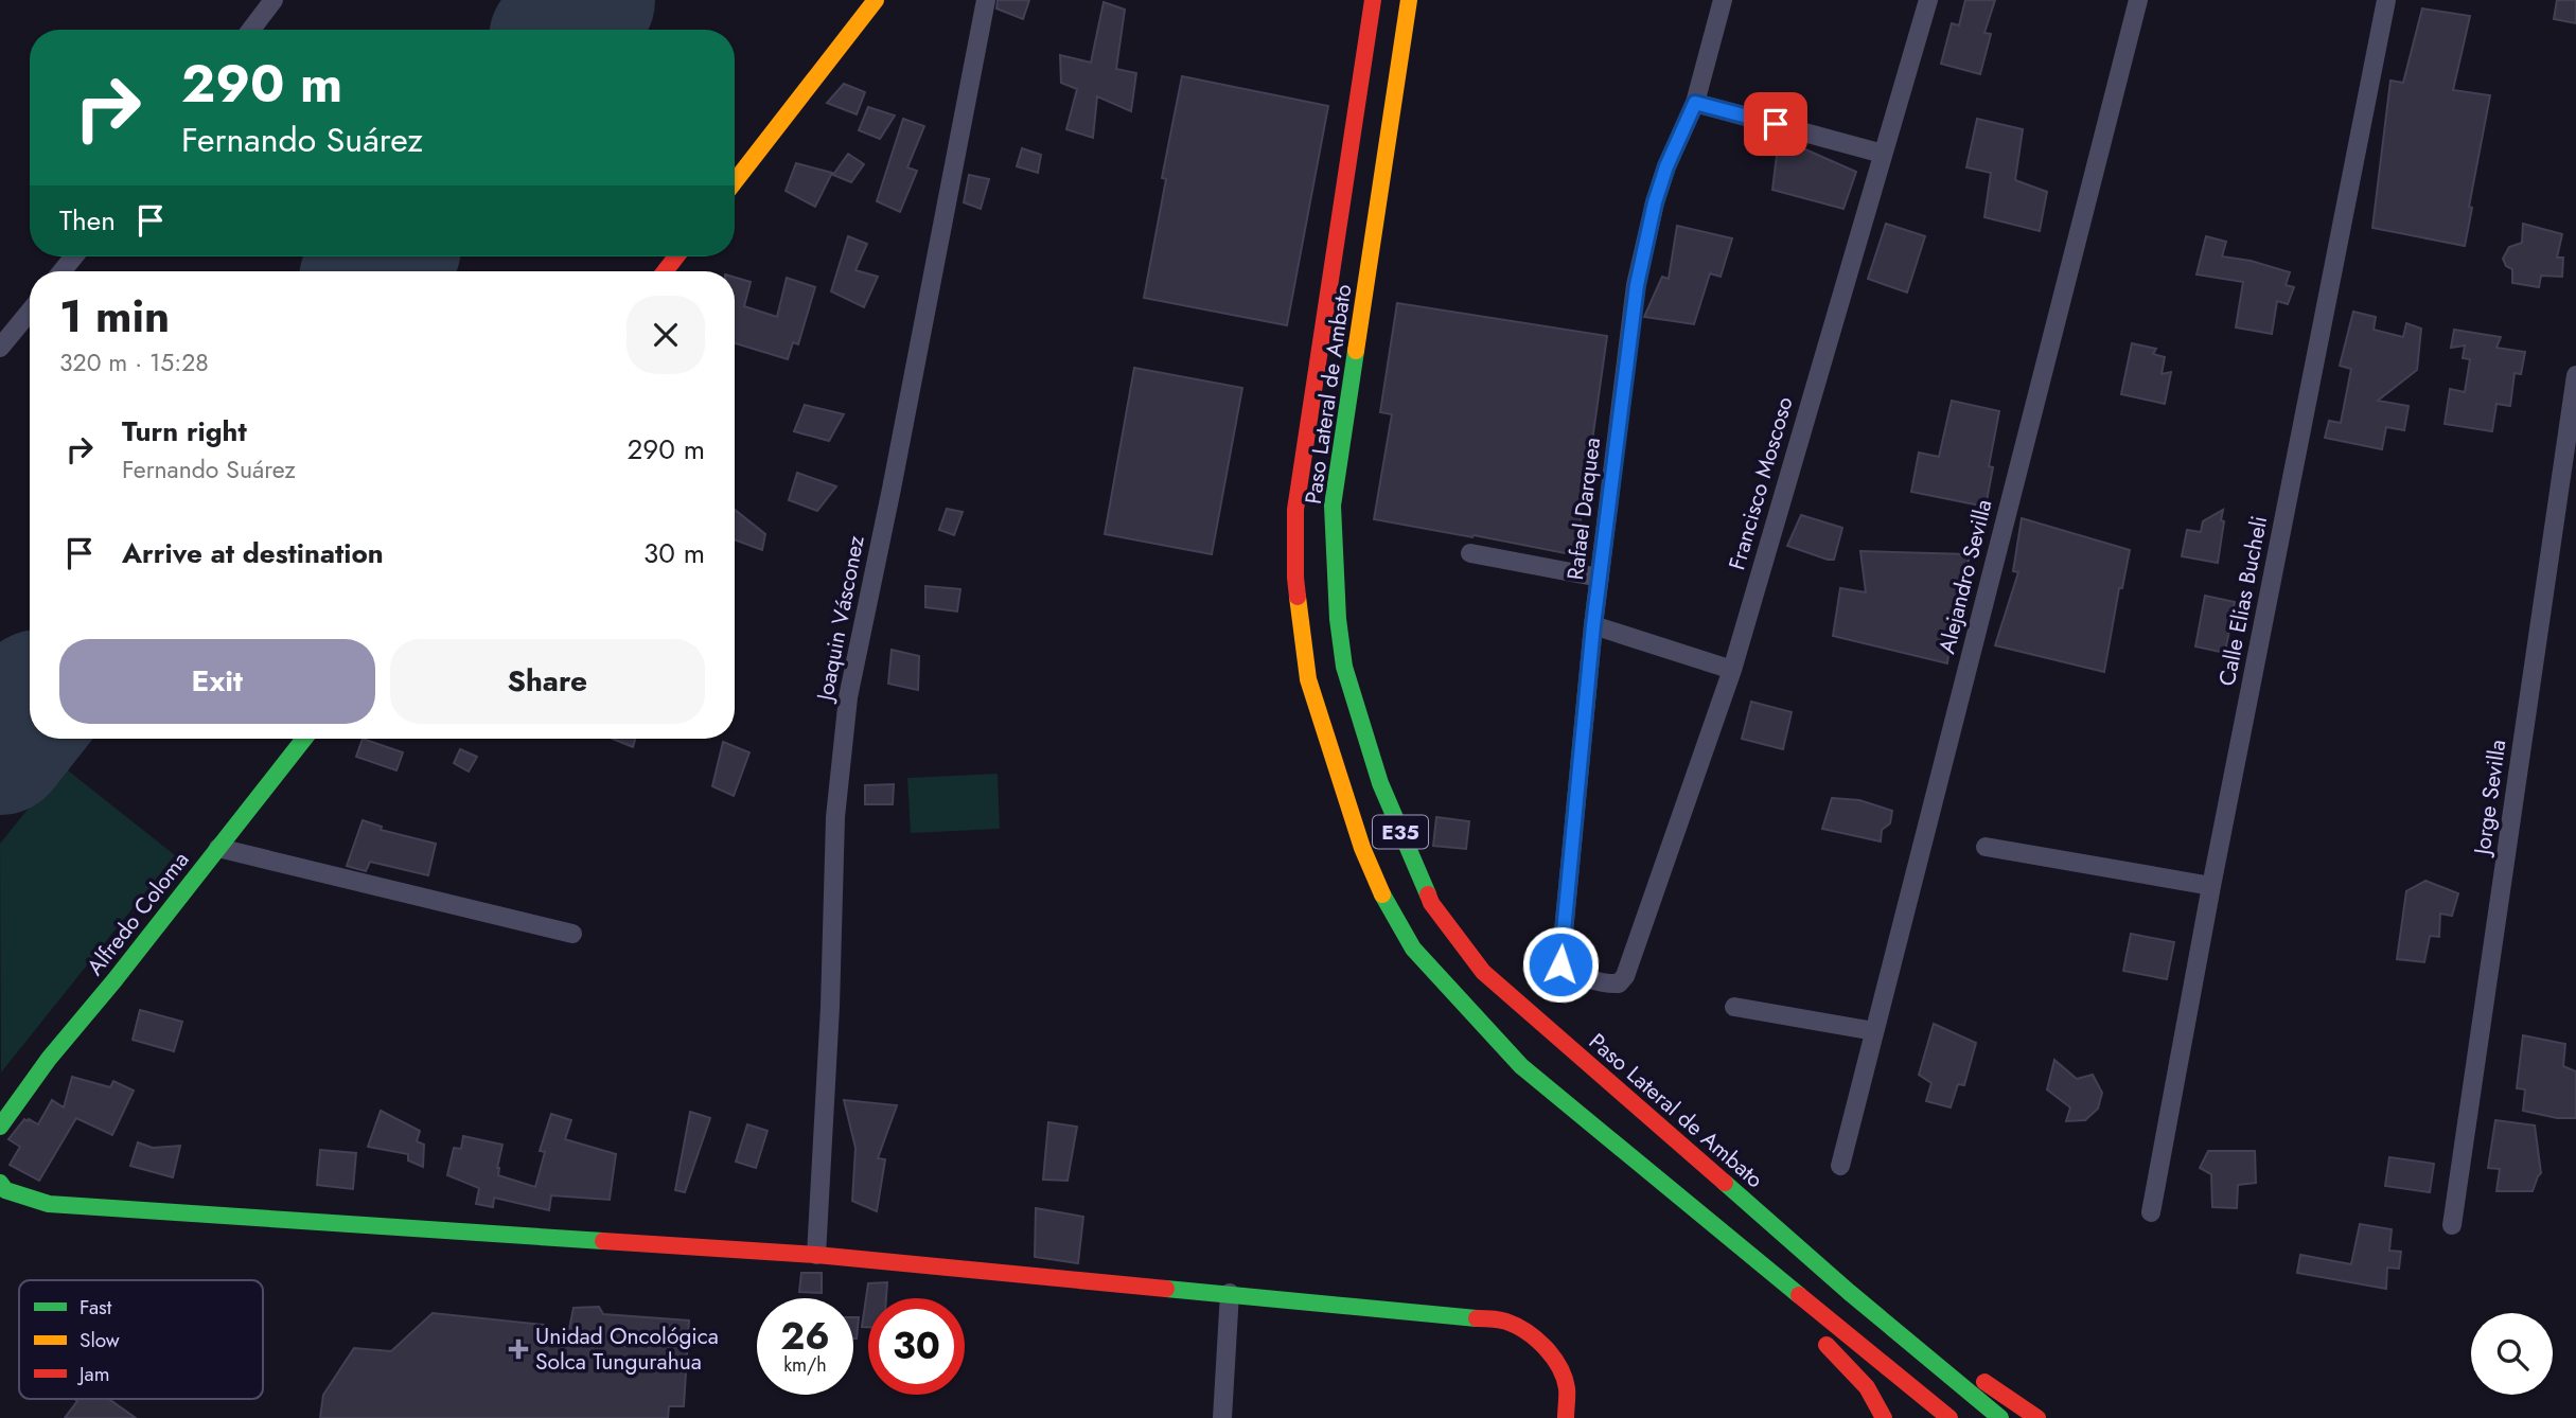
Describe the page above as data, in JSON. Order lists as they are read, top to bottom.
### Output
{
  "streets": {
    "main road": ["Paso Lateral de Ambato", "E35", "Alfredo Coloma"],
    "street": [
      "Francisco Moscoso",
      "Rafael Darquea",
      "Alejandro Sevilla",
      "Calle Elias Bucheli",
      "Joaquin Vásconez",
      "Jorge Sevilla"
    ]
  },
  "crossings": [
    ["Francisco Moscoso", "Rafael Darquea"]
  ],
  "places": {
    "health": ["Unidad Oncológica Solca Tungurahua"]
  },
  "legend": ["Fast", "Slow", "Jam"],
  "page": {
    "turn": ["290 m", "Fernando Suárez"],
    "then": "Then",
    "heading": ["1 min", "320 m · 15:28"],
    "list": [
      {
        "name": "Turn right",
        "note": "Fernando Suárez",
        "value": "290 m"
      },
      {
        "name": "Arrive at destination",
        "value": "30 m"
      }
    ],
    "buttons": ["Exit", "Share"],
    "speed": "26 km/h",
    "limit": "30"
  }
}
